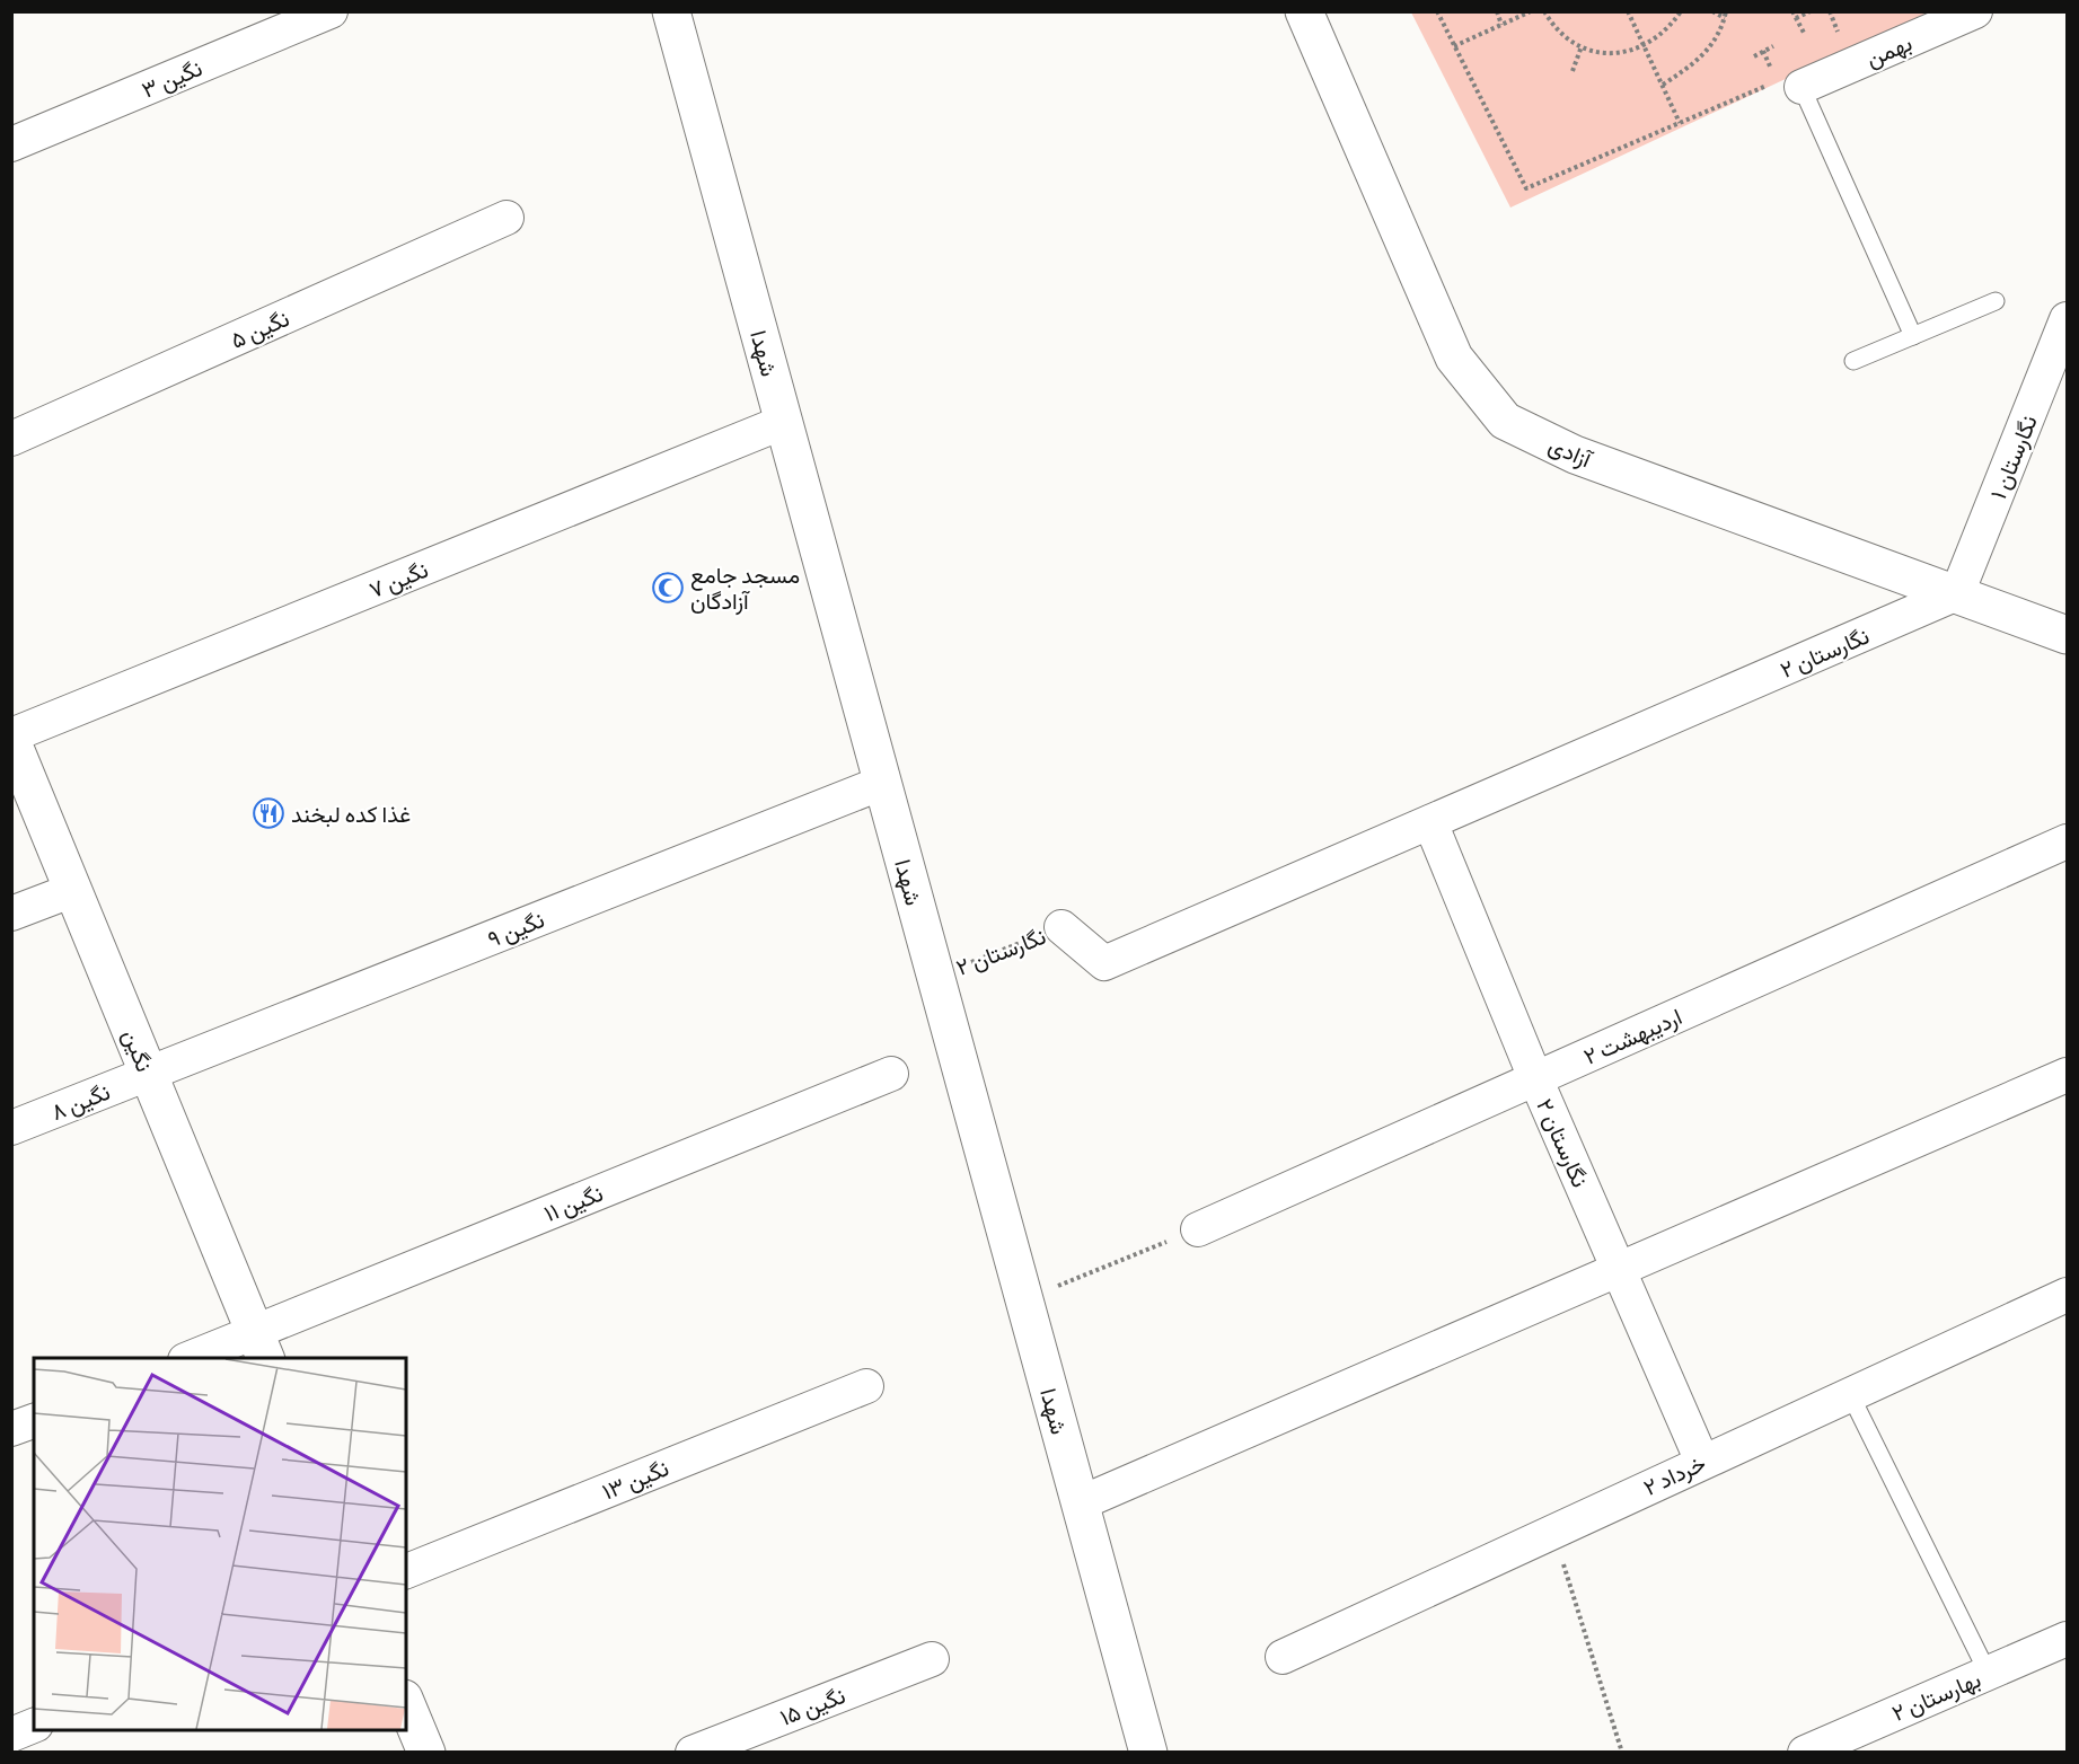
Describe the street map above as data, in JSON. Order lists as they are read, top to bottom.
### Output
{
  "streets": {
    "street": [
      "بهمن",
      "نگین ۳",
      "نگین ۵",
      "شهدا",
      "آزادی",
      "نگارستان ۱",
      "نگین ۷",
      "نگارستان ۲",
      "نگین ۹",
      "اردیبهشت ۲",
      "نگین",
      "نگین ۸",
      "نگین ۱۱",
      "خرداد ۲",
      "نگین ۱۳",
      "بهارستان ۲",
      "نگین ۱۵"
    ]
  },
  "crossings": [
    ["شهدا", "نگین ۷"],
    ["شهدا", "نگارستان ۲"],
    ["شهدا", "نگین ۹"],
    ["آزادی", "نگارستان ۱"],
    ["آزادی", "نگارستان ۲"],
    ["نگارستان ۱", "نگارستان ۲"],
    ["نگین ۷", "نگین"],
    ["نگارستان ۲", "اردیبهشت ۲"],
    ["نگارستان ۲", "خرداد ۲"],
    ["نگین ۹", "نگین"],
    ["نگین ۹", "نگین ۸"],
    ["نگین", "نگین ۸"],
    ["نگین", "نگین ۱۱"]
  ],
  "places": {
    "mosque": ["مسجد جامع آزادگان"],
    "restaurant": ["غذا کده لبخند"]
  }
}
